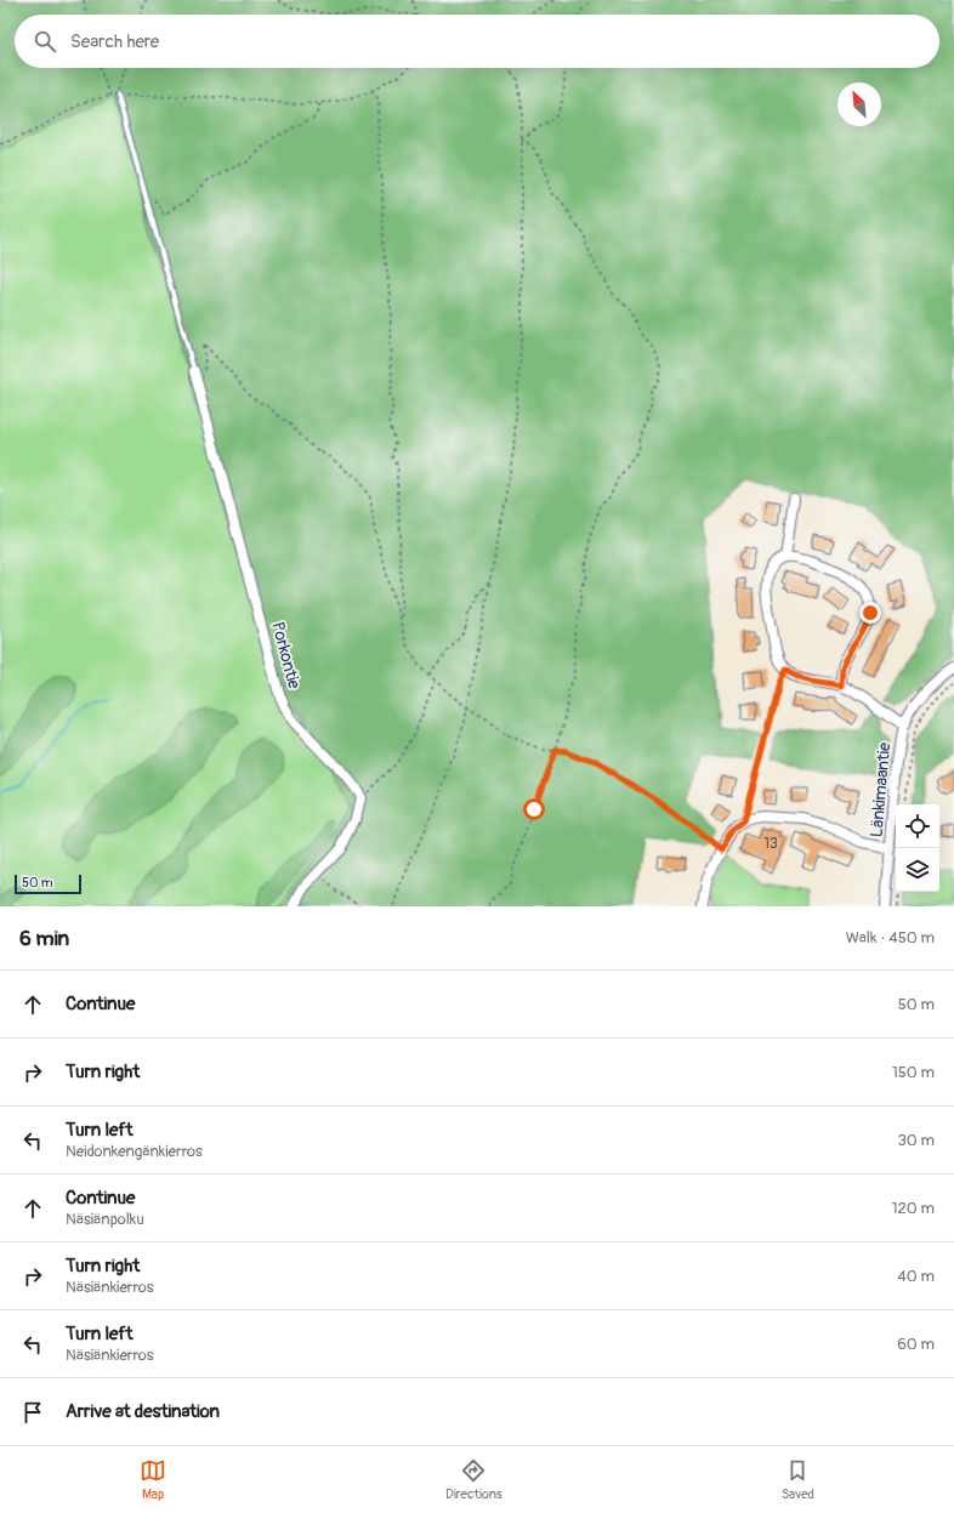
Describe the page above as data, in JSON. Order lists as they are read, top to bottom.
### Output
{
  "streets": {
    "street": ["Porkontie", "Länkimaantie"]
  },
  "house_numbers": ["13"],
  "scale_bar": "50 m",
  "north": "top left",
  "page": {
    "search": "Search here",
    "scale": "50 m",
    "heading": ["6 min", "Walk · 450 m"],
    "list": [
      ["Continue", "50 m"],
      ["Turn right", "150 m"],
      ["Turn left", "Neidonkengänkierros", "30 m"],
      ["Continue", "Näsiänpolku", "120 m"],
      ["Turn right", "Näsiänkierros", "40 m"],
      ["Turn left", "Näsiänkierros", "60 m"],
      "Arrive at destination"
    ],
    "nav": ["Map", "Directions", "Saved"]
  }
}
